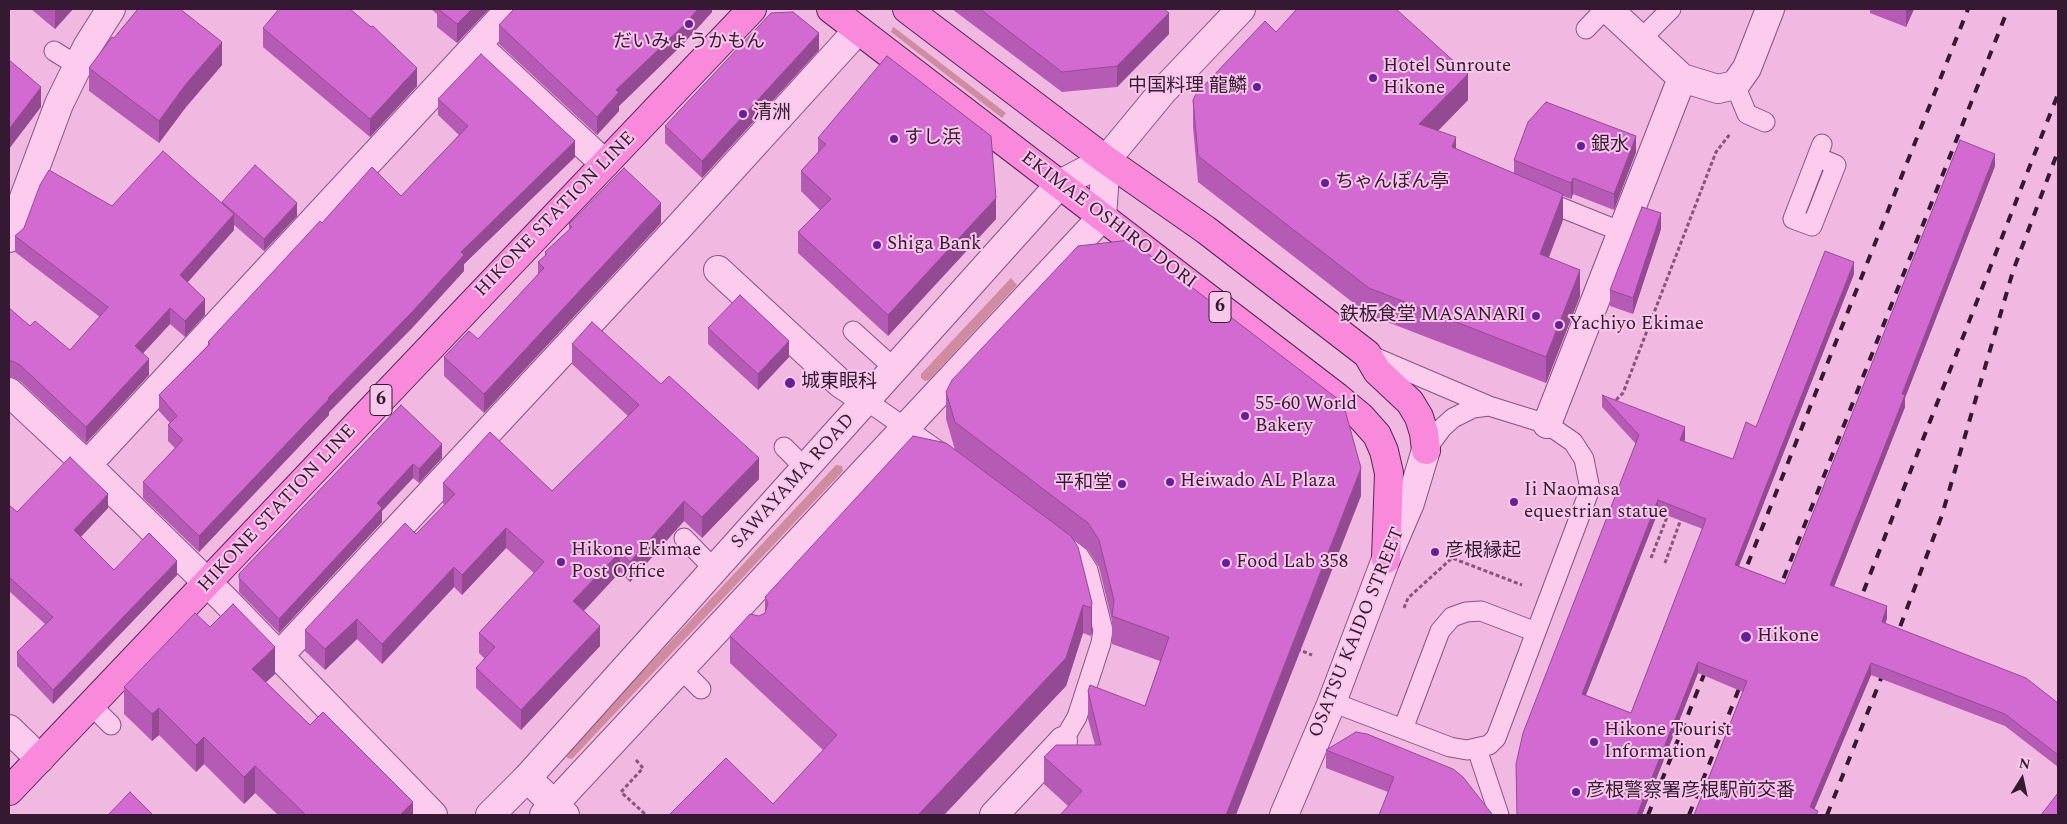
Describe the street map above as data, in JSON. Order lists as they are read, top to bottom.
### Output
{
  "streets": {
    "main road": ["HIKONE STATION LINE", "EKIMAE OSHIRO DORI", "6"],
    "street": ["SAWAYAMA ROAD", "OSATSU KAIDO STREET"]
  },
  "crossings": [
    ["EKIMAE OSHIRO DORI", "SAWAYAMA ROAD"],
    ["EKIMAE OSHIRO DORI", "OSATSU KAIDO STREET"]
  ],
  "places": [
    "だいみょうかもん",
    "Hotel Sunroute Hikone",
    "中国料理 龍鱗",
    "清洲",
    "すし浜",
    "銀水",
    "ちゃんぽん亭",
    "Shiga Bank",
    "鉄板食堂 MASANARI",
    "Yachiyo Ekimae",
    "城東眼科",
    "55-60 World Bakery",
    "Heiwado AL Plaza",
    "平和堂",
    "Ii Naomasa equestrian statue",
    "彦根縁起",
    "Hikone Ekimae Post Office",
    "Food Lab 358",
    "Hikone",
    "Hikone Tourist Information",
    "彦根警察署彦根駅前交番"
  ],
  "north": "top"
}
